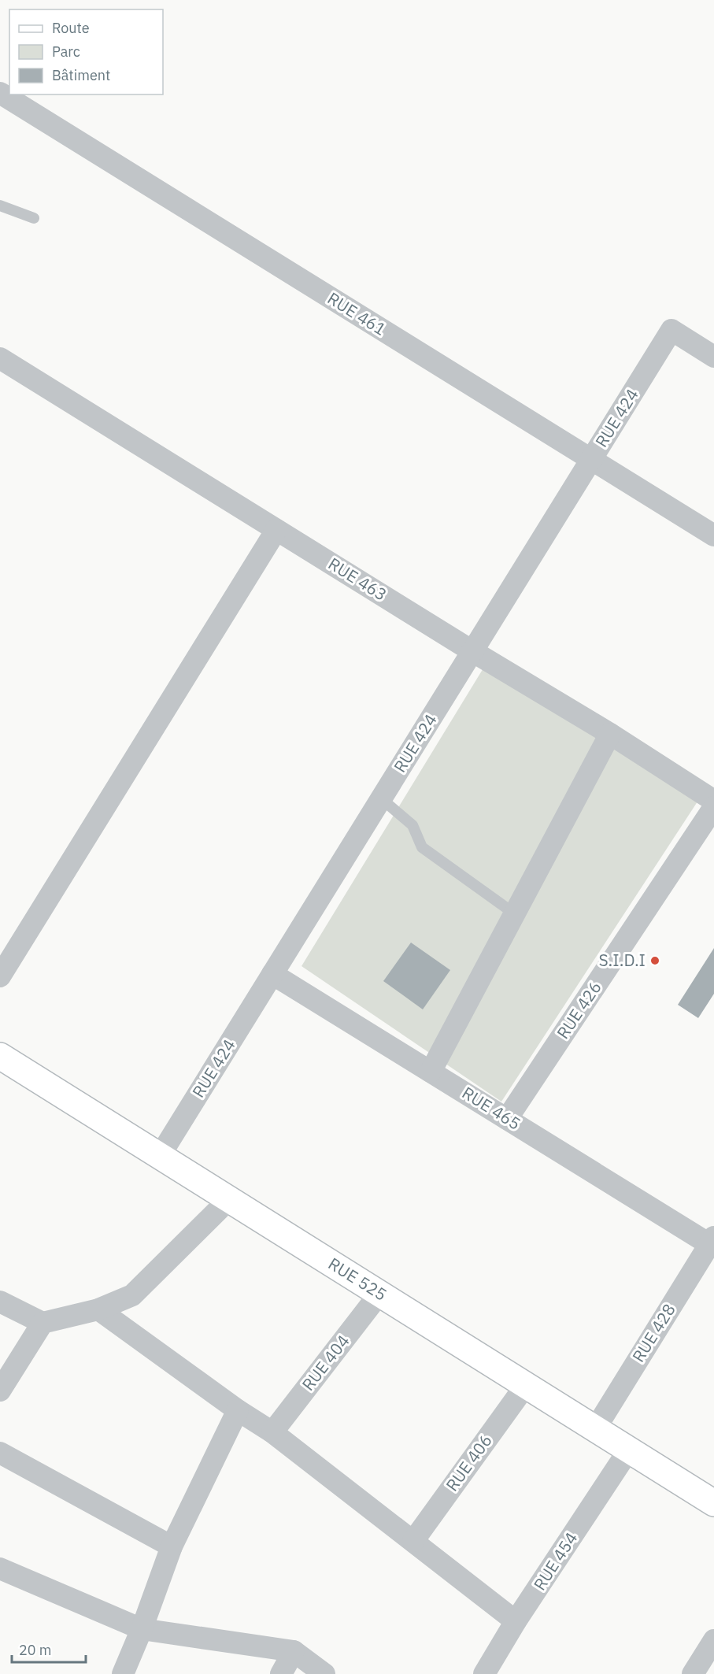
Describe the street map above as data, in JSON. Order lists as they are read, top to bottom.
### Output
{
  "streets": {
    "street": [
      "RUE 461",
      "RUE 424",
      "RUE 463",
      "RUE 426",
      "RUE 465",
      "RUE 525",
      "RUE 428",
      "RUE 404",
      "RUE 406",
      "RUE 454"
    ]
  },
  "crossings": [
    ["RUE 461", "RUE 424"],
    ["RUE 424", "RUE 463"],
    ["RUE 424", "RUE 465"],
    ["RUE 424", "RUE 525"],
    ["RUE 426", "RUE 465"],
    ["RUE 465", "RUE 428"],
    ["RUE 525", "RUE 428"],
    ["RUE 525", "RUE 404"],
    ["RUE 525", "RUE 406"],
    ["RUE 525", "RUE 454"]
  ],
  "places": ["S.I.D.I"],
  "legend": ["Route", "Parc", "Bâtiment"],
  "scale_bar": "20 m"
}
